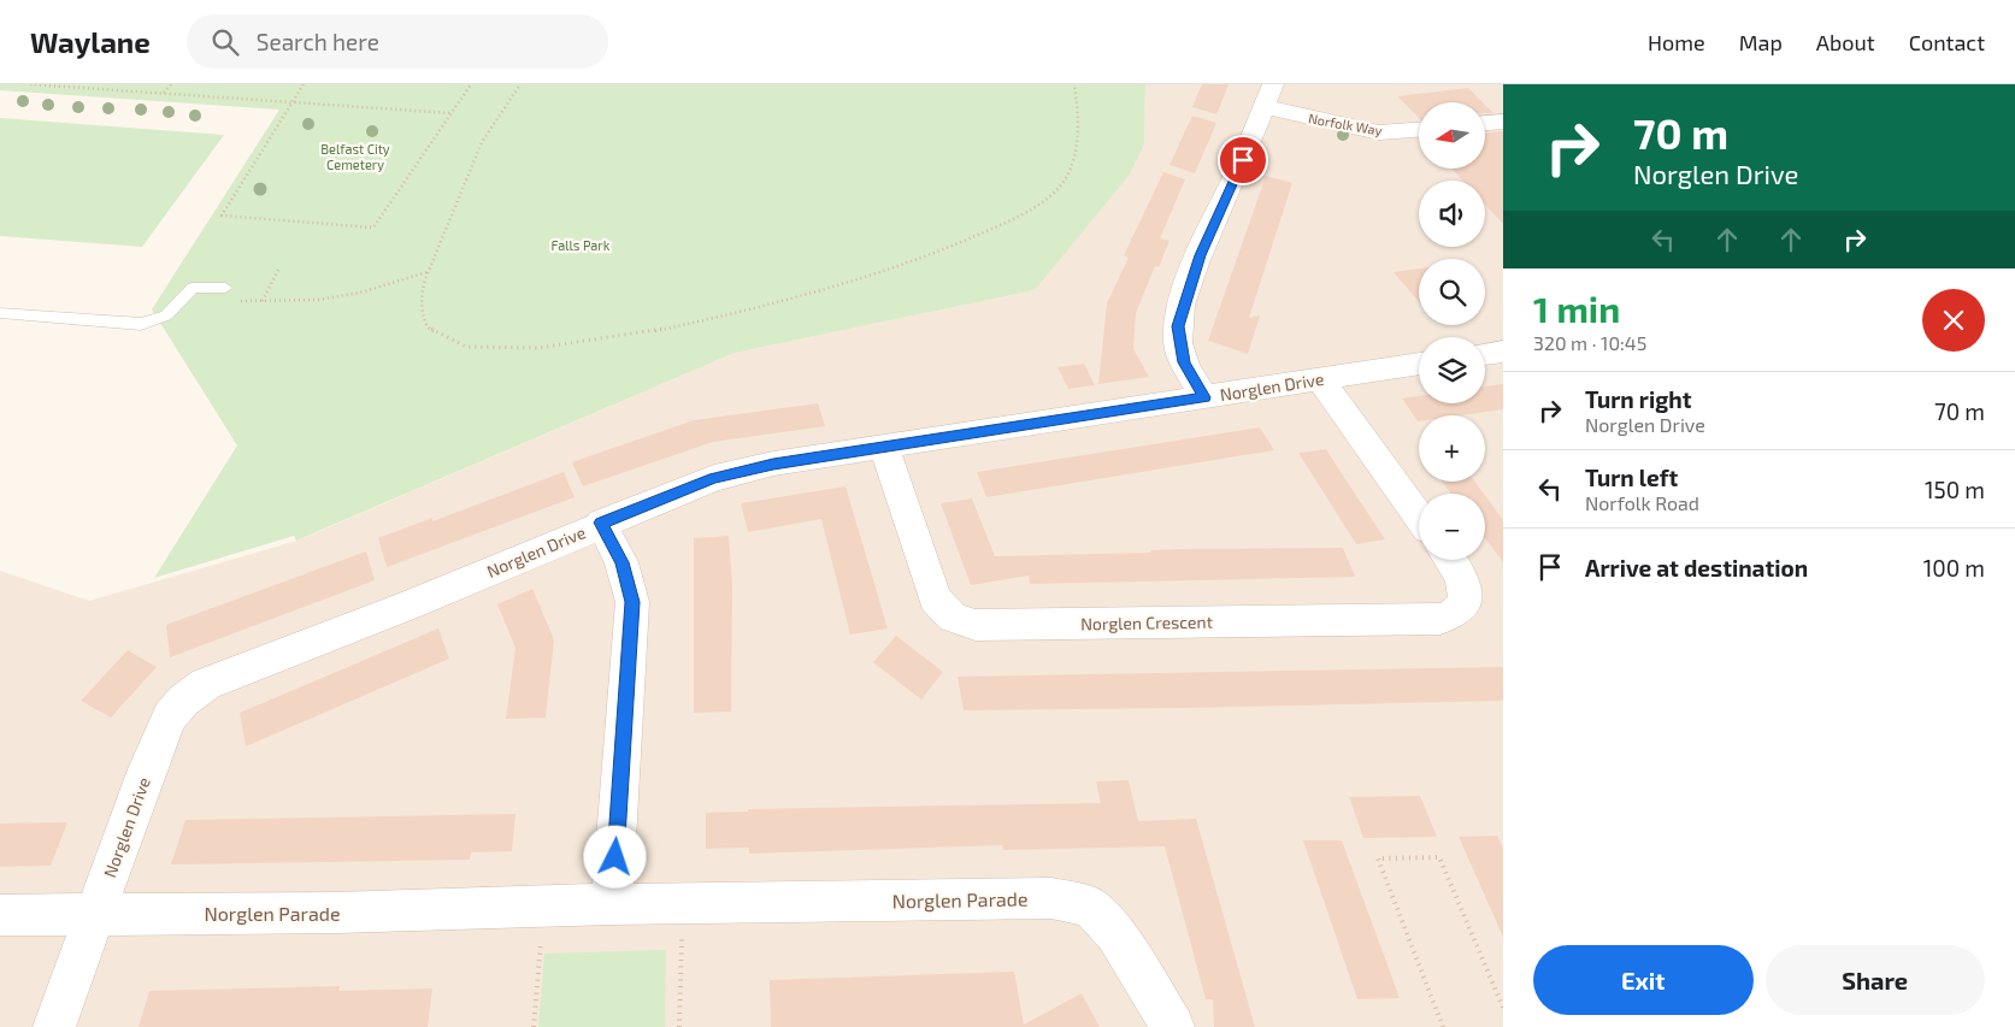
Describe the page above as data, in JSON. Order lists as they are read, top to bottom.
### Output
{
  "streets": {
    "street": [
      "Norfolk Way",
      "Norglen Drive",
      "Norglen Crescent",
      "Norglen Parade"
    ]
  },
  "crossings": [
    ["Norglen Drive", "Norglen Crescent"],
    ["Norglen Drive", "Norglen Parade"]
  ],
  "parks": ["Belfast City Cemetery", "Falls Park"],
  "north": "left",
  "page": {
    "header": "Waylane",
    "search": "Search here",
    "nav": [
      "Home",
      "Map",
      "About",
      "Contact"
    ],
    "turn": ["70 m", "Norglen Drive"],
    "map_buttons": ["+", "−"],
    "heading": ["1 min", "320 m · 10:45"],
    "list": [
      {
        "name": "Turn right",
        "note": "Norglen Drive",
        "value": "70 m"
      },
      {
        "name": "Turn left",
        "note": "Norfolk Road",
        "value": "150 m"
      },
      {
        "name": "Arrive at destination",
        "value": "100 m"
      }
    ],
    "buttons": ["Exit", "Share"]
  }
}
